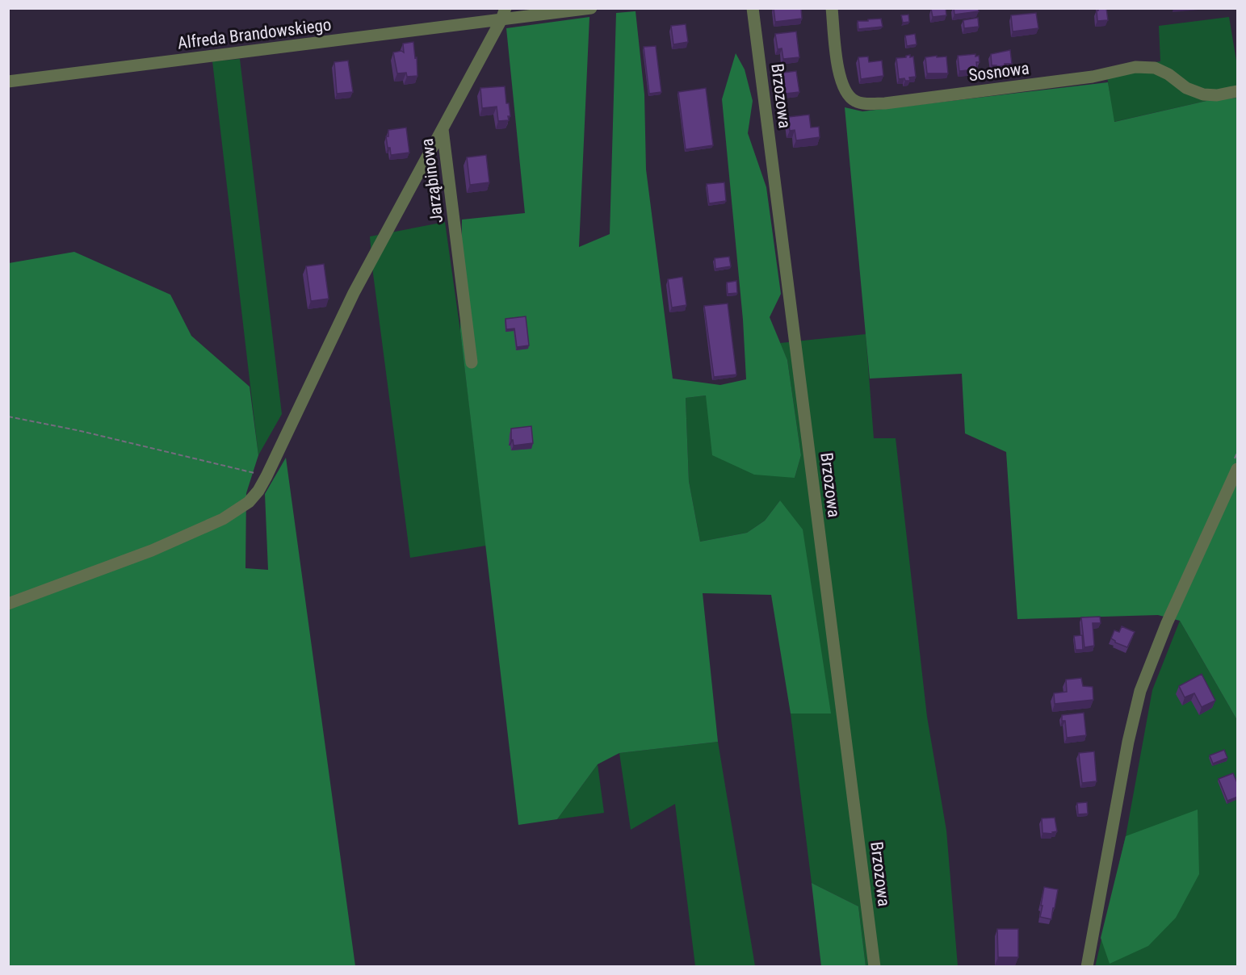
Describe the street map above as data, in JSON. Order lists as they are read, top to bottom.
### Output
{
  "streets": {
    "street": [
      "Alfreda Brandowskiego",
      "Sosnowa",
      "Brzozowa",
      "Jarząbinowa"
    ]
  },
  "crossings": [
    ["Alfreda Brandowskiego", "Jarząbinowa"]
  ]
}
